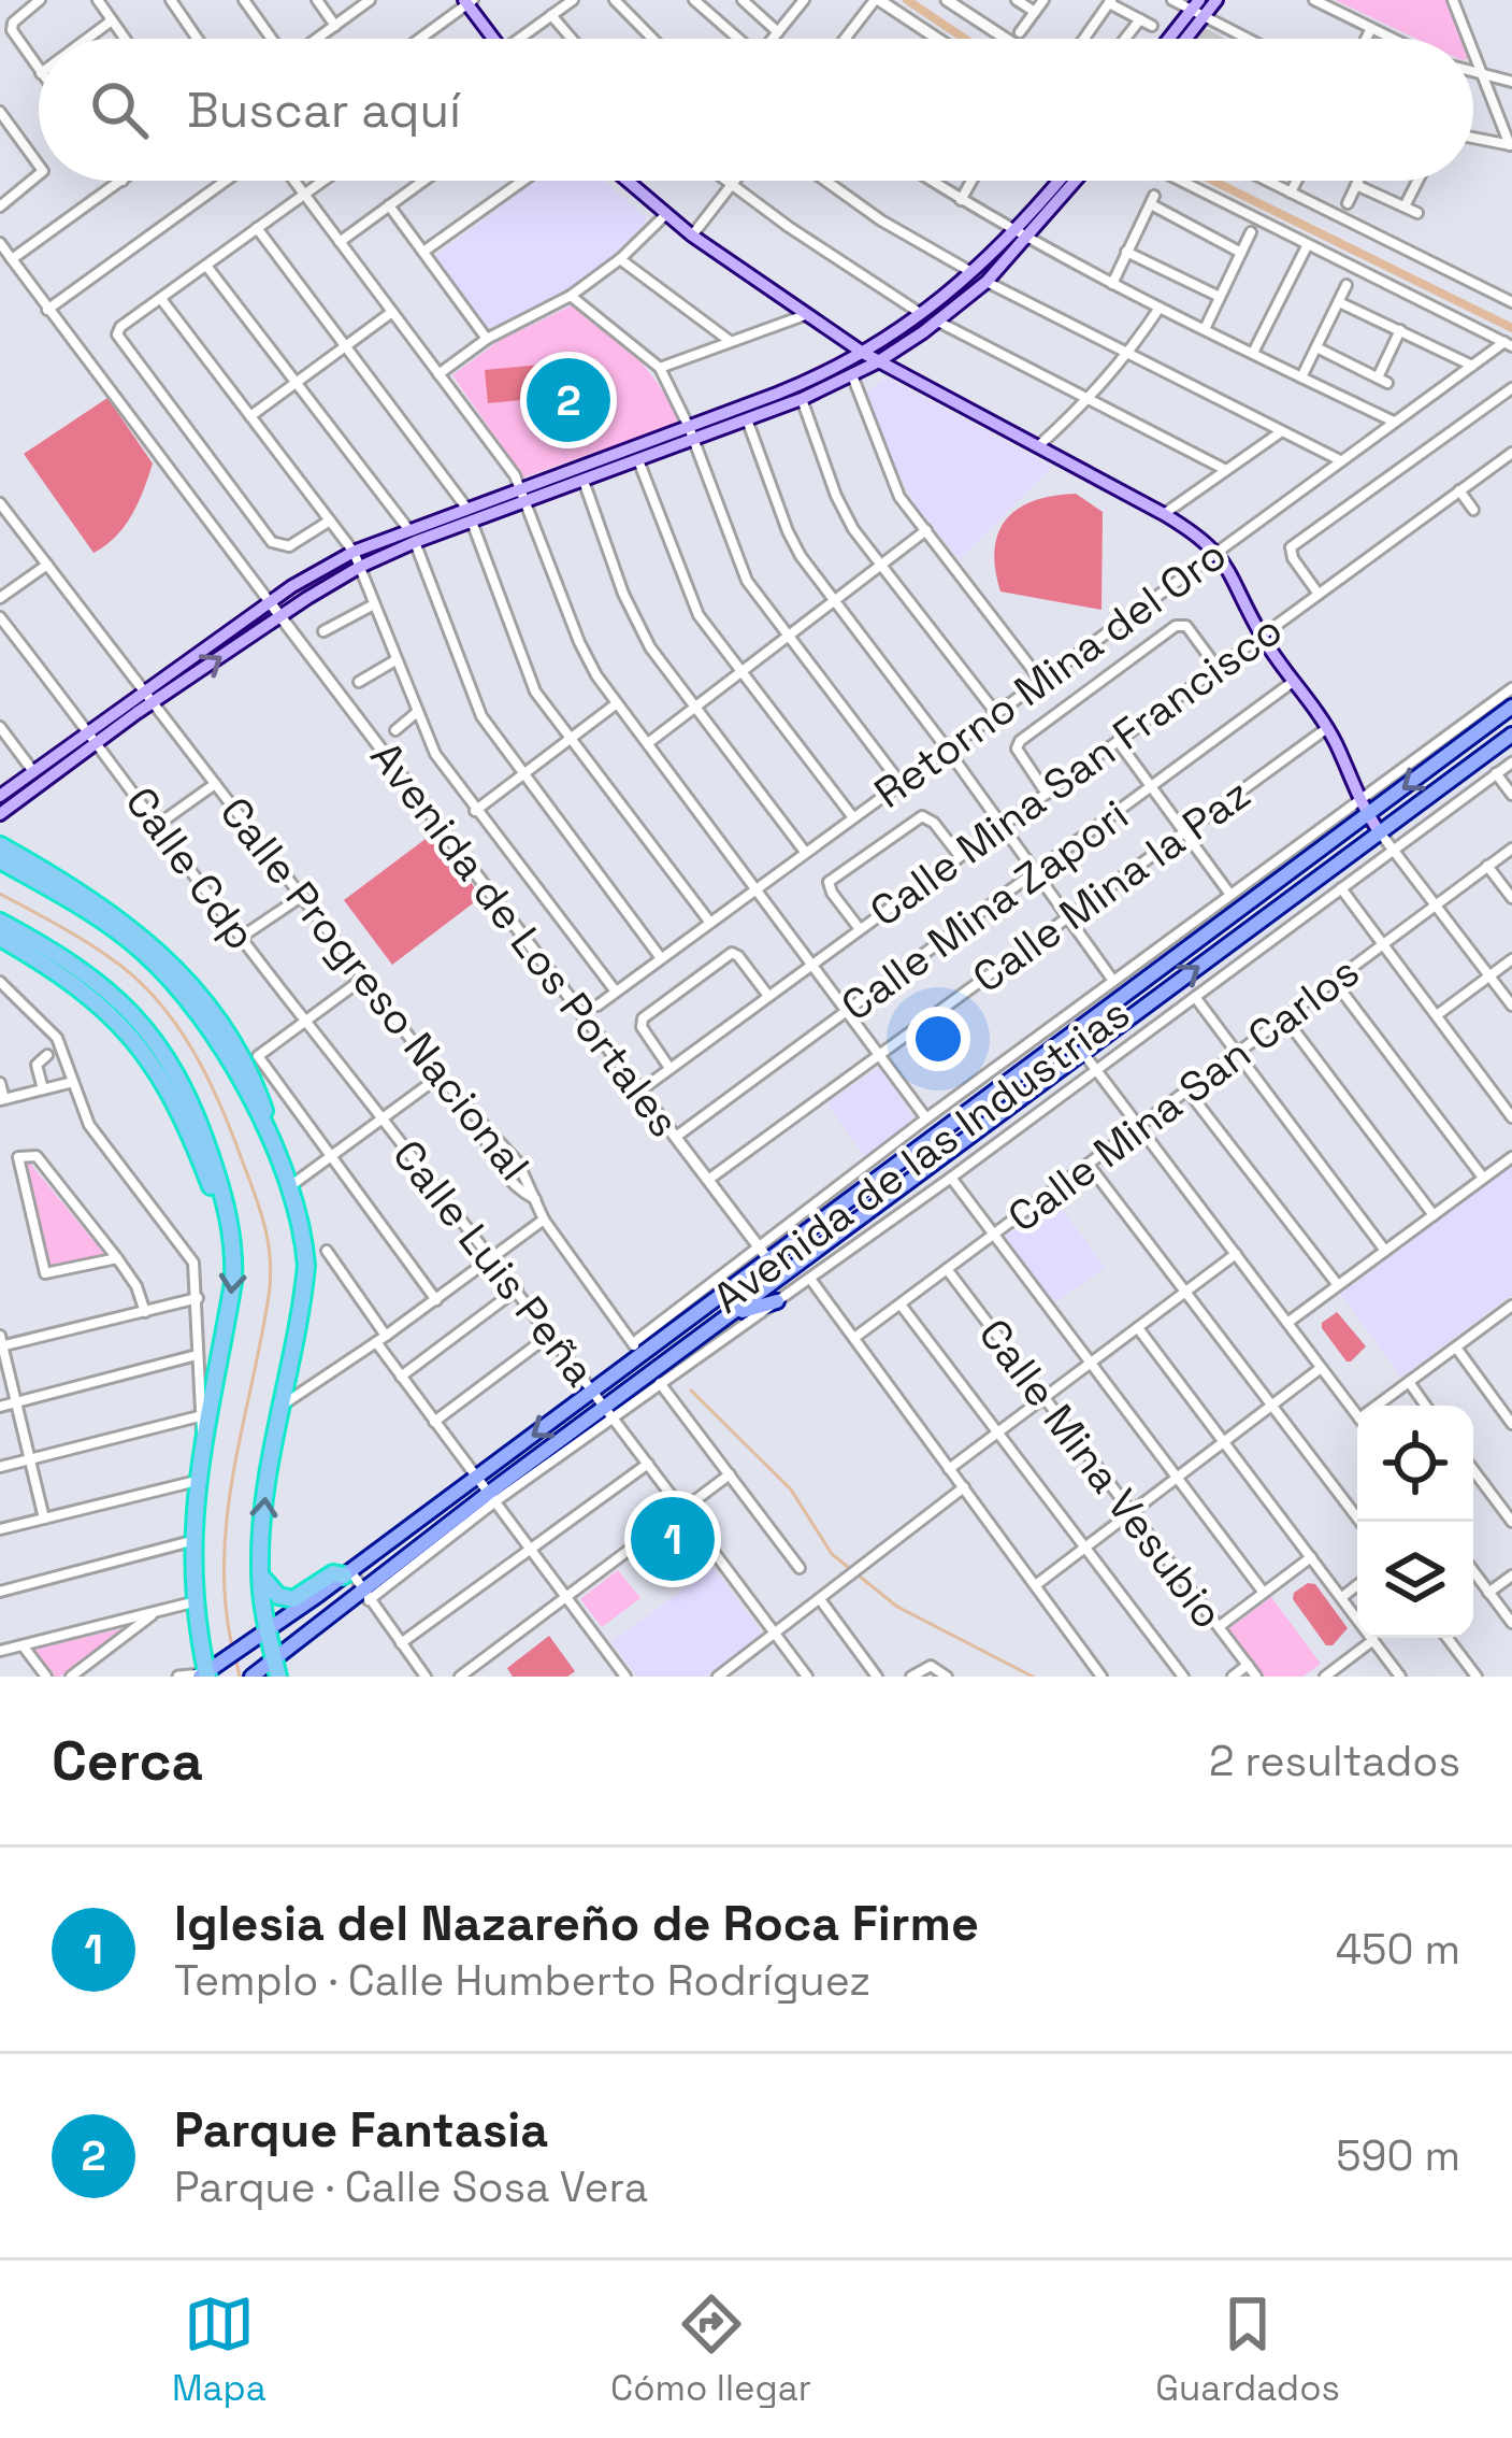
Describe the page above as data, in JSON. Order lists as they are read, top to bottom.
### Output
{
  "streets": {
    "main road": ["Avenida de las Industrias"],
    "street": [
      "Retorno Mina del Oro",
      "Calle Mina San Francisco",
      "Calle Cdp",
      "Calle Mina la Paz",
      "Calle Mina Zapori",
      "Avenida de Los Portales",
      "Calle Progreso Nacional",
      "Calle Mina San Carlos",
      "Calle Luis Peña",
      "Calle Mina Vesubio"
    ]
  },
  "crossings": [
    ["Calle Mina San Francisco", "Avenida de Los Portales"],
    ["Calle Cdp", "Calle Luis Peña"],
    ["Calle Mina la Paz", "Avenida de Los Portales"],
    ["Calle Mina Zapori", "Avenida de Los Portales"],
    ["Avenida de Los Portales", "Avenida de las Industrias"],
    ["Calle Progreso Nacional", "Avenida de las Industrias"],
    ["Calle Mina San Carlos", "Calle Mina Vesubio"],
    ["Avenida de las Industrias", "Calle Luis Peña"]
  ],
  "page": {
    "search": "Buscar aquí",
    "pins": ["2", "1"],
    "heading": ["Cerca", "2 resultados"],
    "list": [
      {
        "mark": "1",
        "name": "Iglesia del Nazareño de Roca Firme",
        "note": "Templo · Calle Humberto Rodríguez",
        "value": "450 m"
      },
      {
        "mark": "2",
        "name": "Parque Fantasia",
        "note": "Parque · Calle Sosa Vera",
        "value": "590 m"
      }
    ],
    "nav": ["Mapa", "Cómo llegar", "Guardados"]
  }
}
